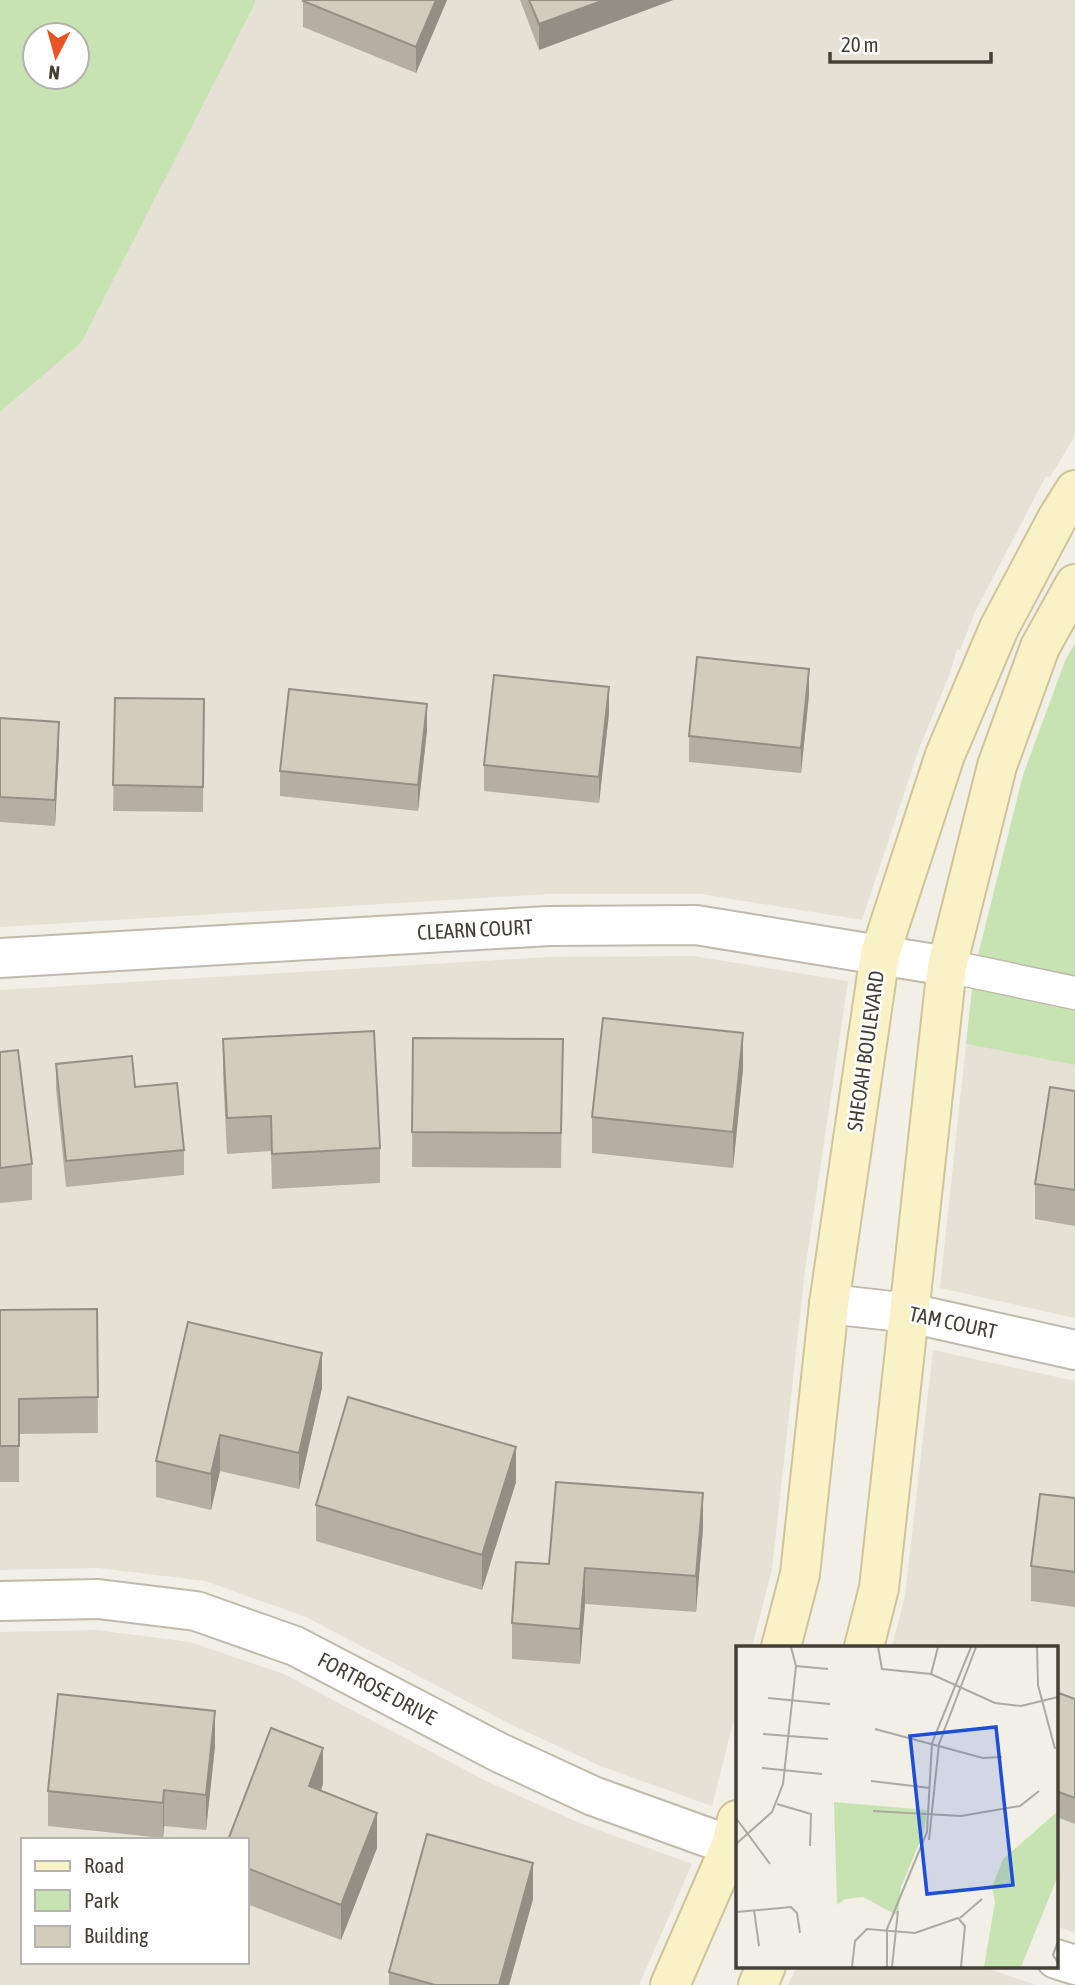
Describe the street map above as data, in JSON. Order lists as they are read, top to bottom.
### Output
{
  "streets": {
    "street": [
      "CLEARN COURT",
      "SHEOAH BOULEVARD",
      "TAM COURT",
      "FORTROSE DRIVE"
    ]
  },
  "crossings": [
    ["CLEARN COURT", "SHEOAH BOULEVARD"],
    ["SHEOAH BOULEVARD", "TAM COURT"]
  ],
  "legend": ["Road", "Park", "Building"],
  "scale_bar": "20 m",
  "north": "bottom"
}
